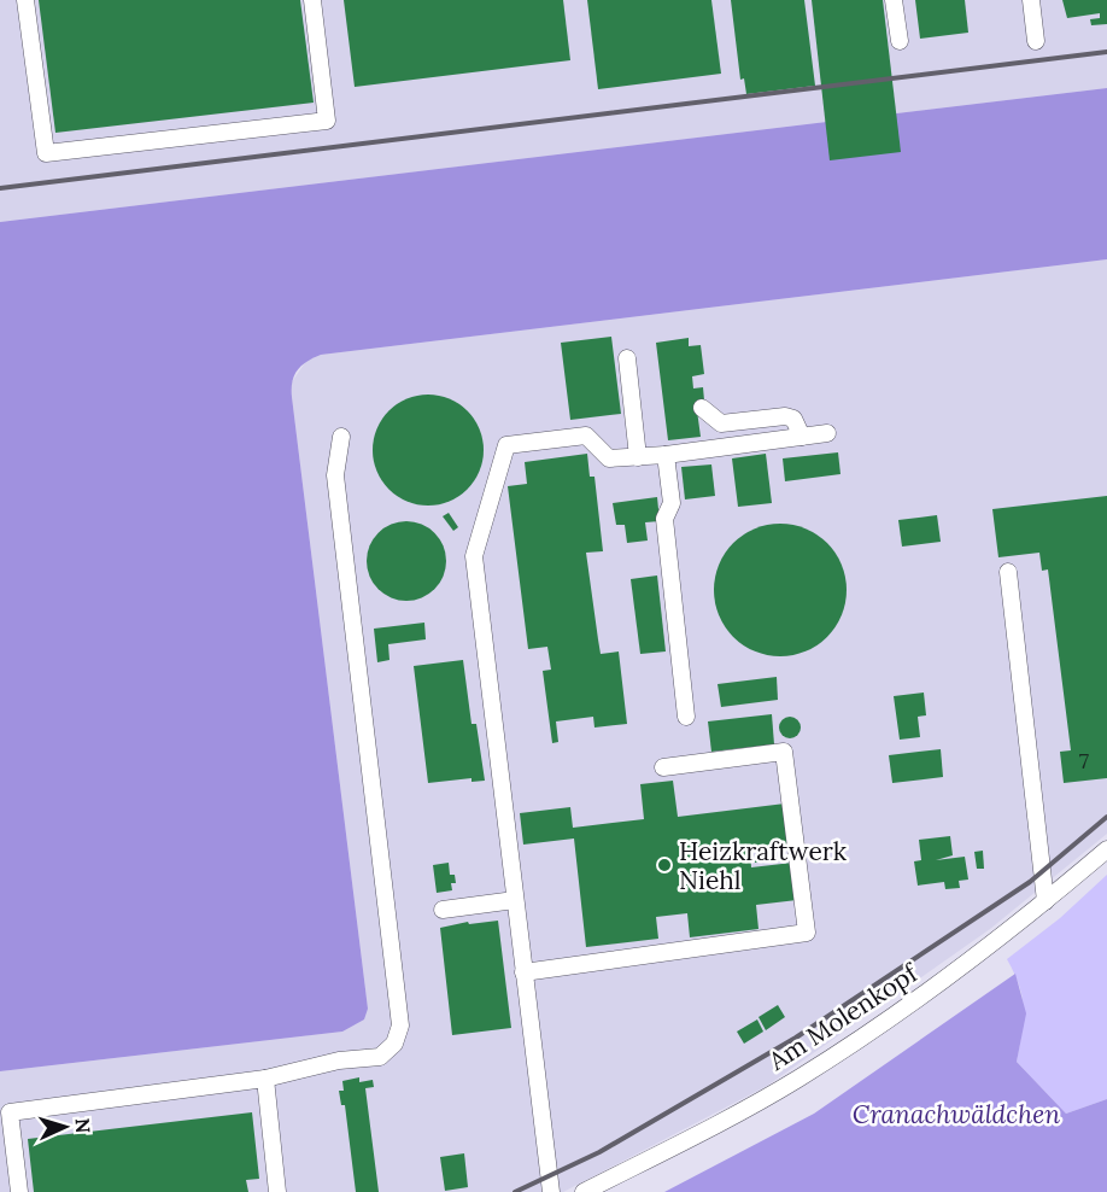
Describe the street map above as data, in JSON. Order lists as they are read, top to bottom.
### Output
{
  "streets": {
    "street": ["Am Molenkopf"]
  },
  "parks": ["Cranachwäldchen"],
  "places": ["Heizkraftwerk Niehl"],
  "house_numbers": ["7"],
  "north": "right"
}
